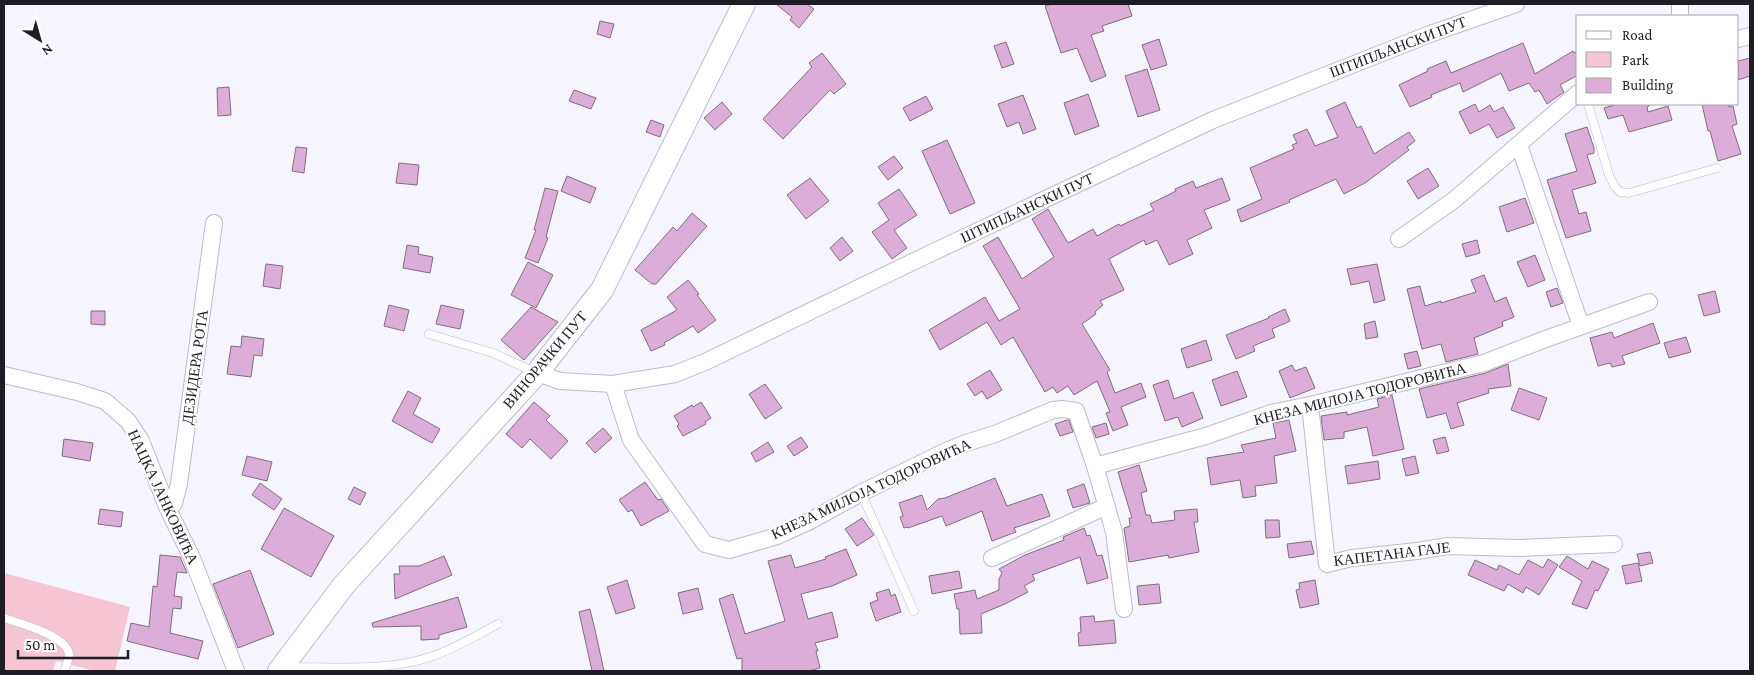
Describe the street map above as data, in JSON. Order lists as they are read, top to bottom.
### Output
{
  "streets": {
    "street": [
      "ШТИПЉАНСКИ ПУТ",
      "ВИНОРАЧКИ ПУТ",
      "ДЕЗИДЕРА РОТА",
      "КНЕЗА МИЛОЈА ТОДОРОВИЋА",
      "НАЦКА ЈАНКОВИЋА",
      "КАПЕТАНА ГАЈЕ"
    ]
  },
  "crossings": [
    ["ШТИПЉАНСКИ ПУТ", "ВИНОРАЧКИ ПУТ"],
    ["ШТИПЉАНСКИ ПУТ", "КНЕЗА МИЛОЈА ТОДОРОВИЋА"],
    ["ДЕЗИДЕРА РОТА", "НАЦКА ЈАНКОВИЋА"],
    ["КНЕЗА МИЛОЈА ТОДОРОВИЋА", "КАПЕТАНА ГАЈЕ"]
  ],
  "legend": ["Road", "Park", "Building"],
  "scale_bar": "50 m",
  "north": "bottom right"
}
